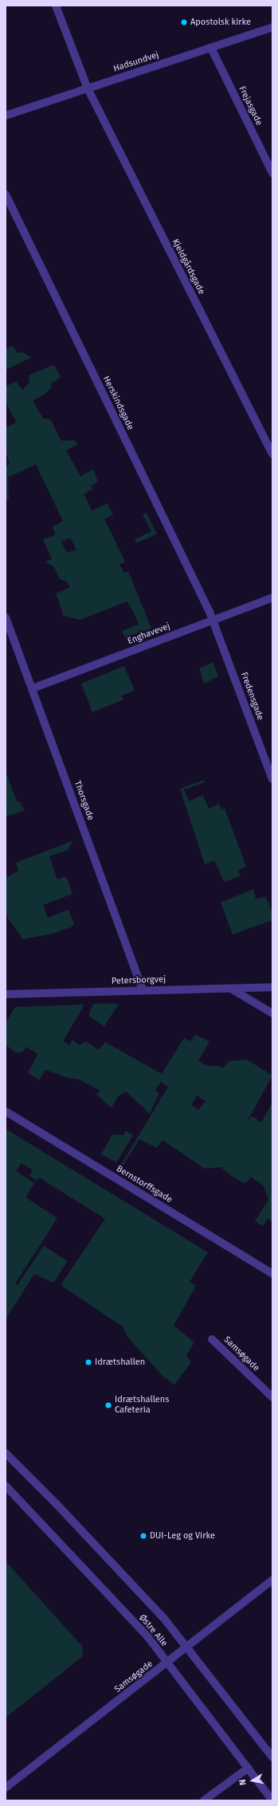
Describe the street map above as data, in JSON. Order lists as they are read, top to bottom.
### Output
{
  "streets": {
    "street": [
      "Hadsundvej",
      "Frejasgade",
      "Kjeldgårdsgade",
      "Herskindsgade",
      "Enghavevej",
      "Fredensgade",
      "Thorsgade",
      "Petersborgvej",
      "Bernstorffsgade",
      "Samsøgade",
      "Østre Alle"
    ]
  },
  "crossings": [
    ["Hadsundvej", "Frejasgade"],
    ["Hadsundvej", "Kjeldgårdsgade"],
    ["Herskindsgade", "Enghavevej"],
    ["Herskindsgade", "Fredensgade"],
    ["Enghavevej", "Fredensgade"],
    ["Enghavevej", "Thorsgade"],
    ["Thorsgade", "Petersborgvej"],
    ["Samsøgade", "Østre Alle"]
  ],
  "places": [
    "Apostolsk kirke",
    "Idrætshallen",
    "Idrætshallens Cafeteria",
    "DUI-Leg og Virke"
  ],
  "north": "left"
}
